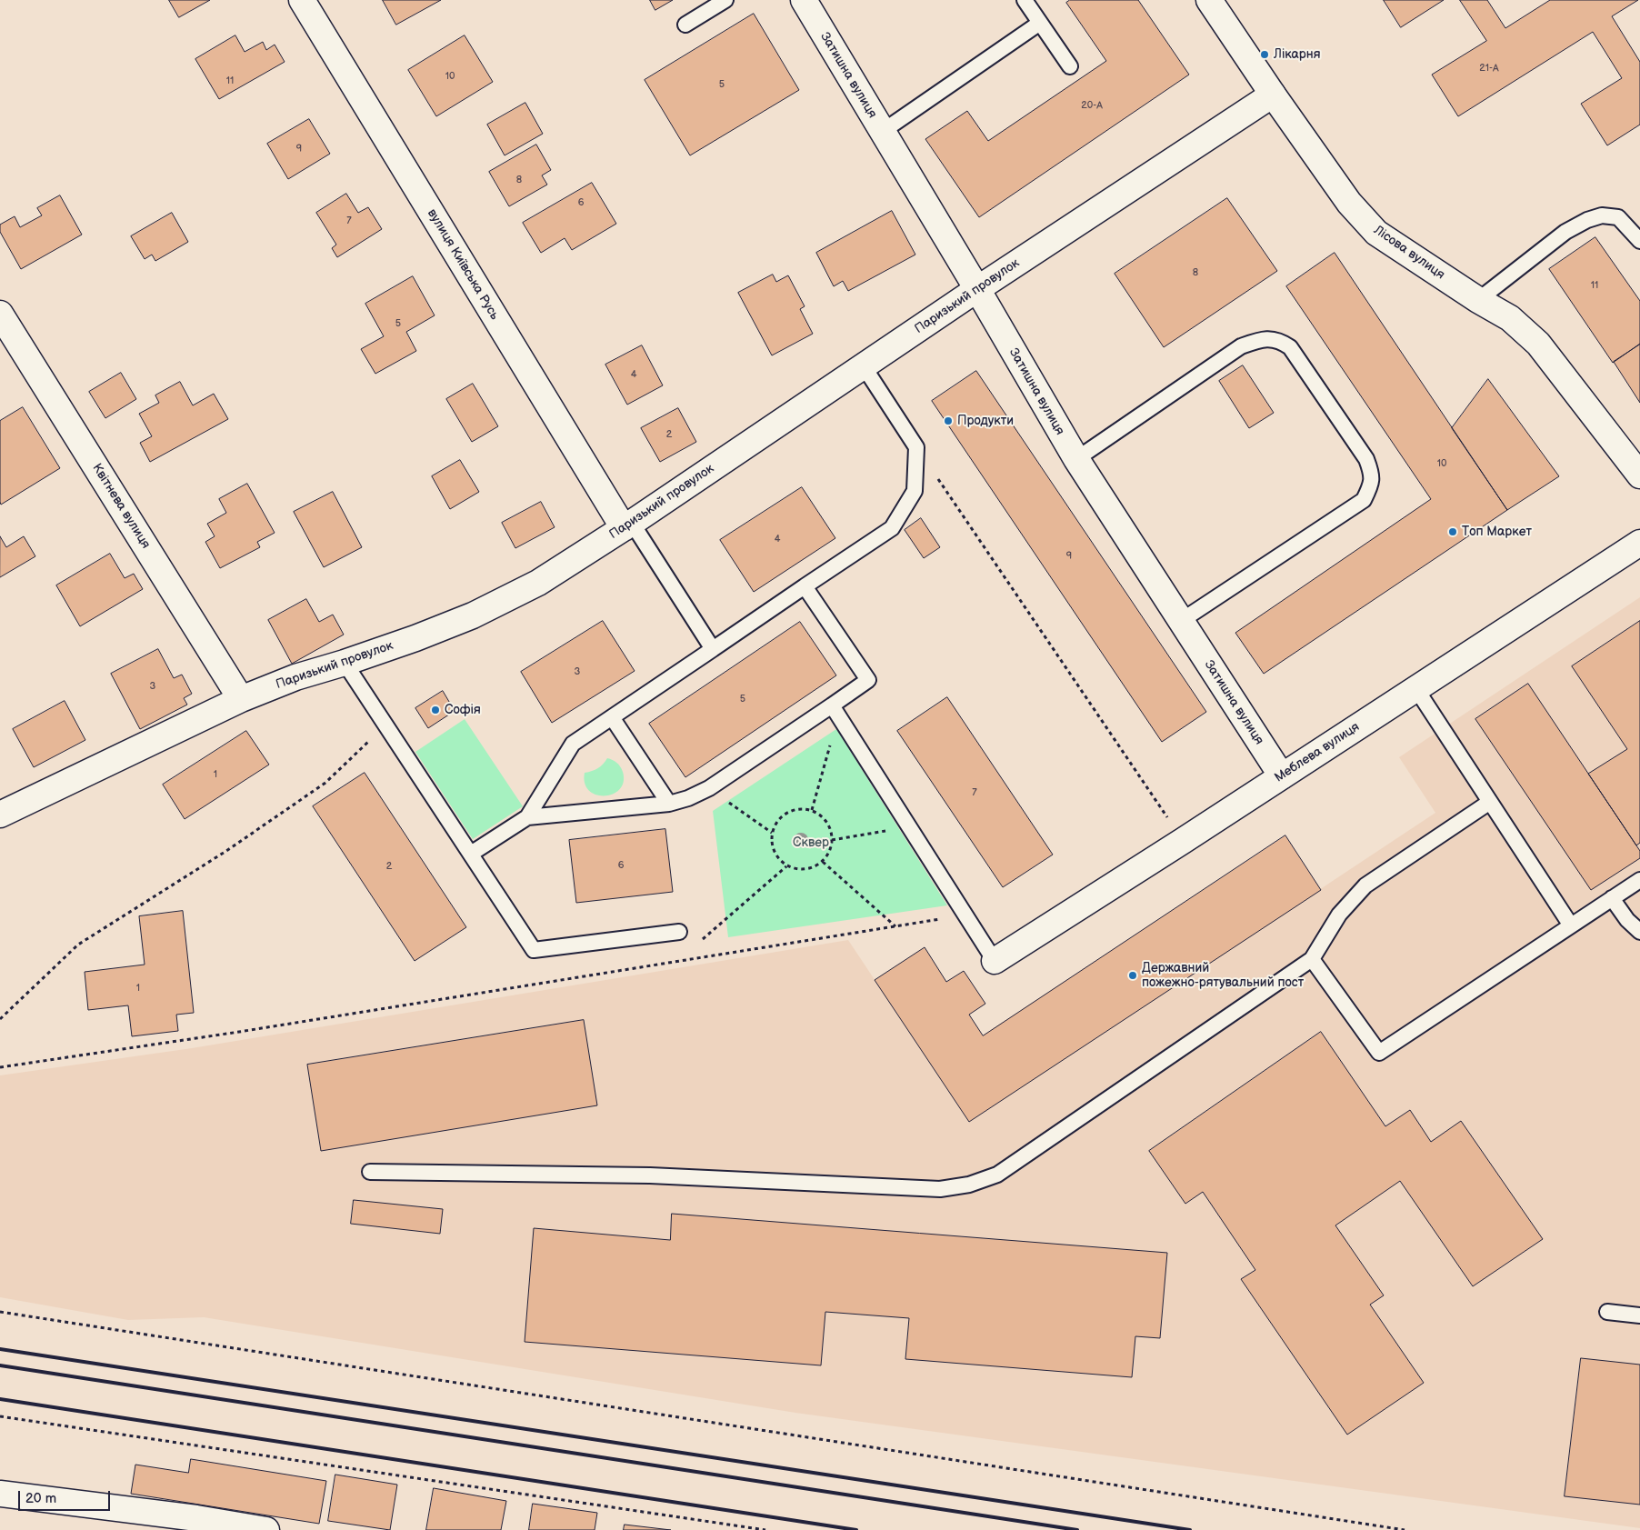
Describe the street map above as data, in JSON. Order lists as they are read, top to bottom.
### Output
{
  "streets": {
    "street": [
      "Затишна вулиця",
      "Лісова вулиця",
      "вулиця Київська Русь",
      "Паризький провулок",
      "Квітнева вулиця",
      "Меблева вулиця"
    ]
  },
  "crossings": [
    ["Затишна вулиця", "Паризький провулок"],
    ["Затишна вулиця", "Меблева вулиця"],
    ["Лісова вулиця", "Паризький провулок"],
    ["вулиця Київська Русь", "Паризький провулок"],
    ["Паризький провулок", "Квітнева вулиця"]
  ],
  "parks": ["Сквер"],
  "places": [
    "Лікарня",
    "Продукти",
    "Топ Маркет",
    "Софія",
    "Державний пожежно-рятувальний пост"
  ],
  "house_numbers": [
    "21-А",
    "10",
    "11",
    "5",
    "20-А",
    "9",
    "8",
    "6",
    "7",
    "8",
    "11",
    "5",
    "4",
    "2",
    "10",
    "4",
    "9",
    "3",
    "3",
    "5",
    "1",
    "7",
    "6",
    "2",
    "1"
  ],
  "scale_bar": "20 m"
}
